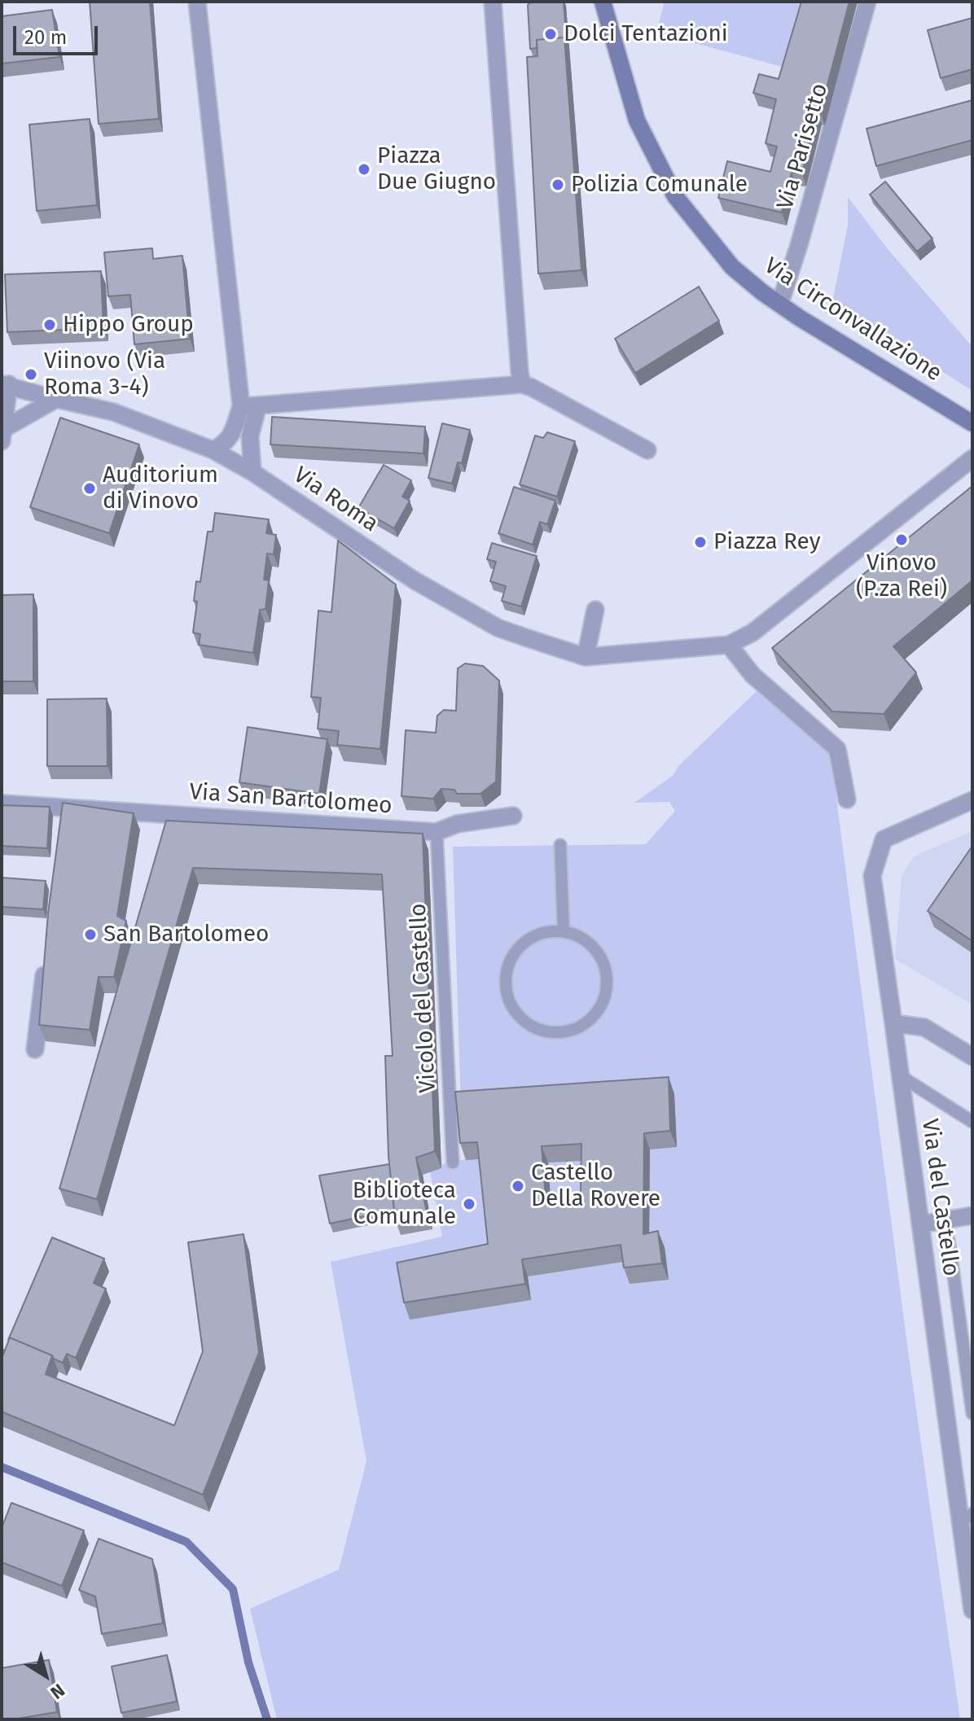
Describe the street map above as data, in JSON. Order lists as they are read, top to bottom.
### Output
{
  "streets": {
    "street": [
      "Via Parisetto",
      "Via Circonvallazione",
      "Via Roma",
      "Via San Bartolomeo",
      "Via del Castello"
    ],
    "lane": ["Vicolo del Castello"]
  },
  "crossings": [
    ["Via Parisetto", "Via Circonvallazione"],
    ["Via San Bartolomeo", "Vicolo del Castello"]
  ],
  "places": [
    "Dolci Tentazioni",
    "Piazza Due Giugno",
    "Polizia Comunale",
    "Hippo Group",
    "Viinovo (Via Roma 3-4)",
    "Auditorium di Vinovo",
    "Vinovo (P.za Rei)",
    "Piazza Rey",
    "San Bartolomeo",
    "Castello Della Rovere",
    "Biblioteca Comunale"
  ],
  "scale_bar": "20 m",
  "north": "bottom right"
}
